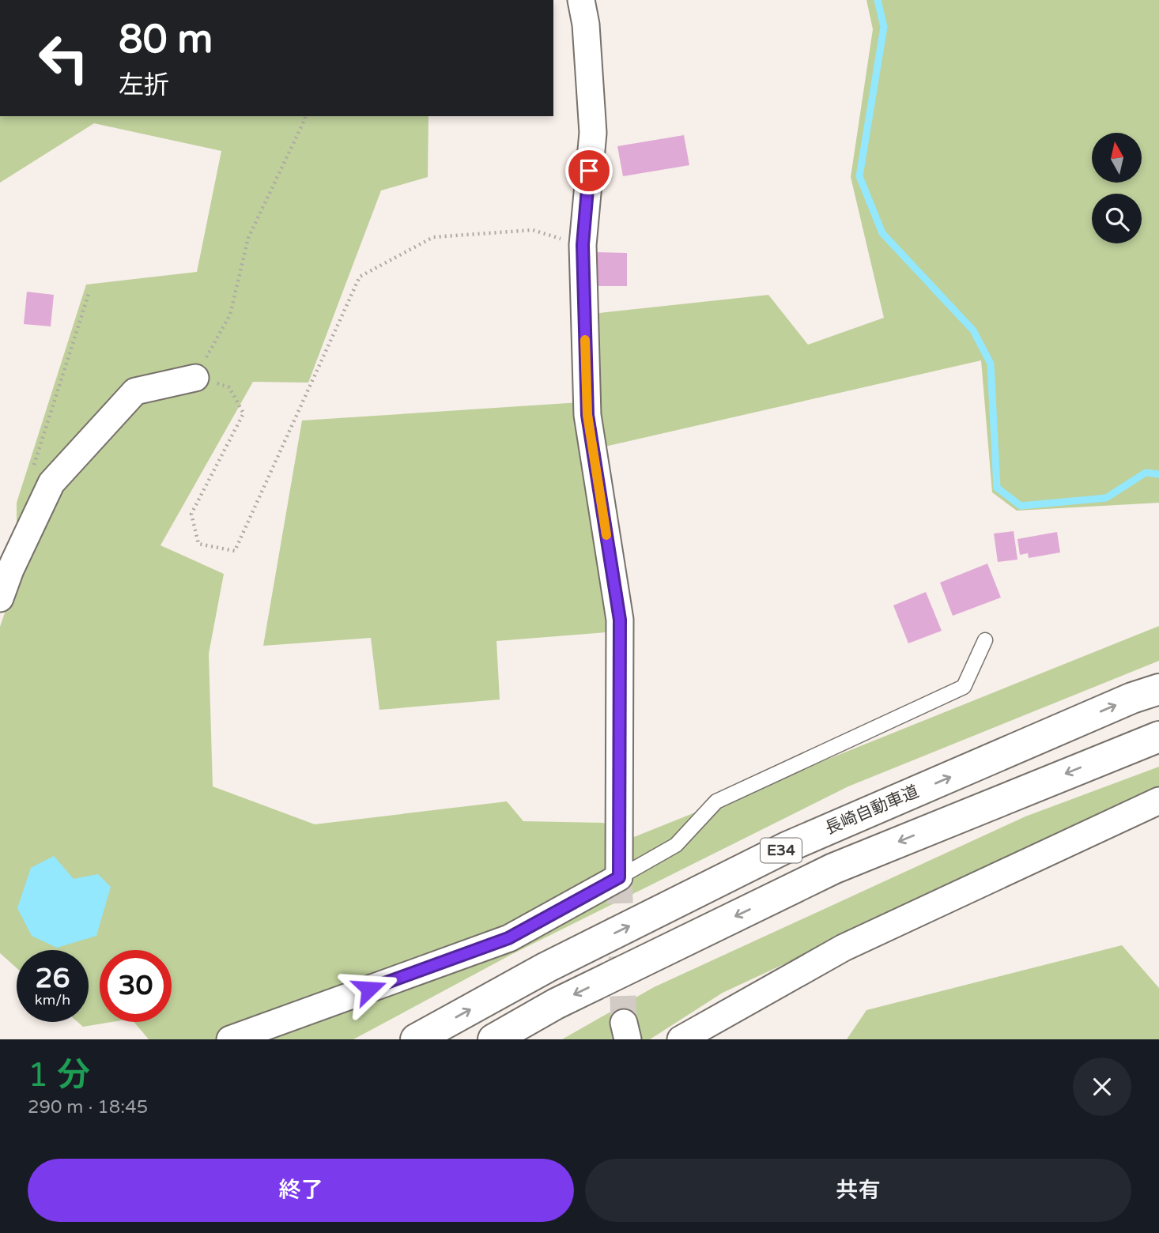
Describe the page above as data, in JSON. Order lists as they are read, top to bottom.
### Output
{
  "streets": {
    "highway": ["長崎自動車道", "E34"]
  },
  "north": "top",
  "page": {
    "turn": ["80 m", "左折"],
    "speed": "26 km/h",
    "limit": "30",
    "heading": ["1 分", "290 m · 18:45"],
    "buttons": ["終了", "共有"]
  }
}
